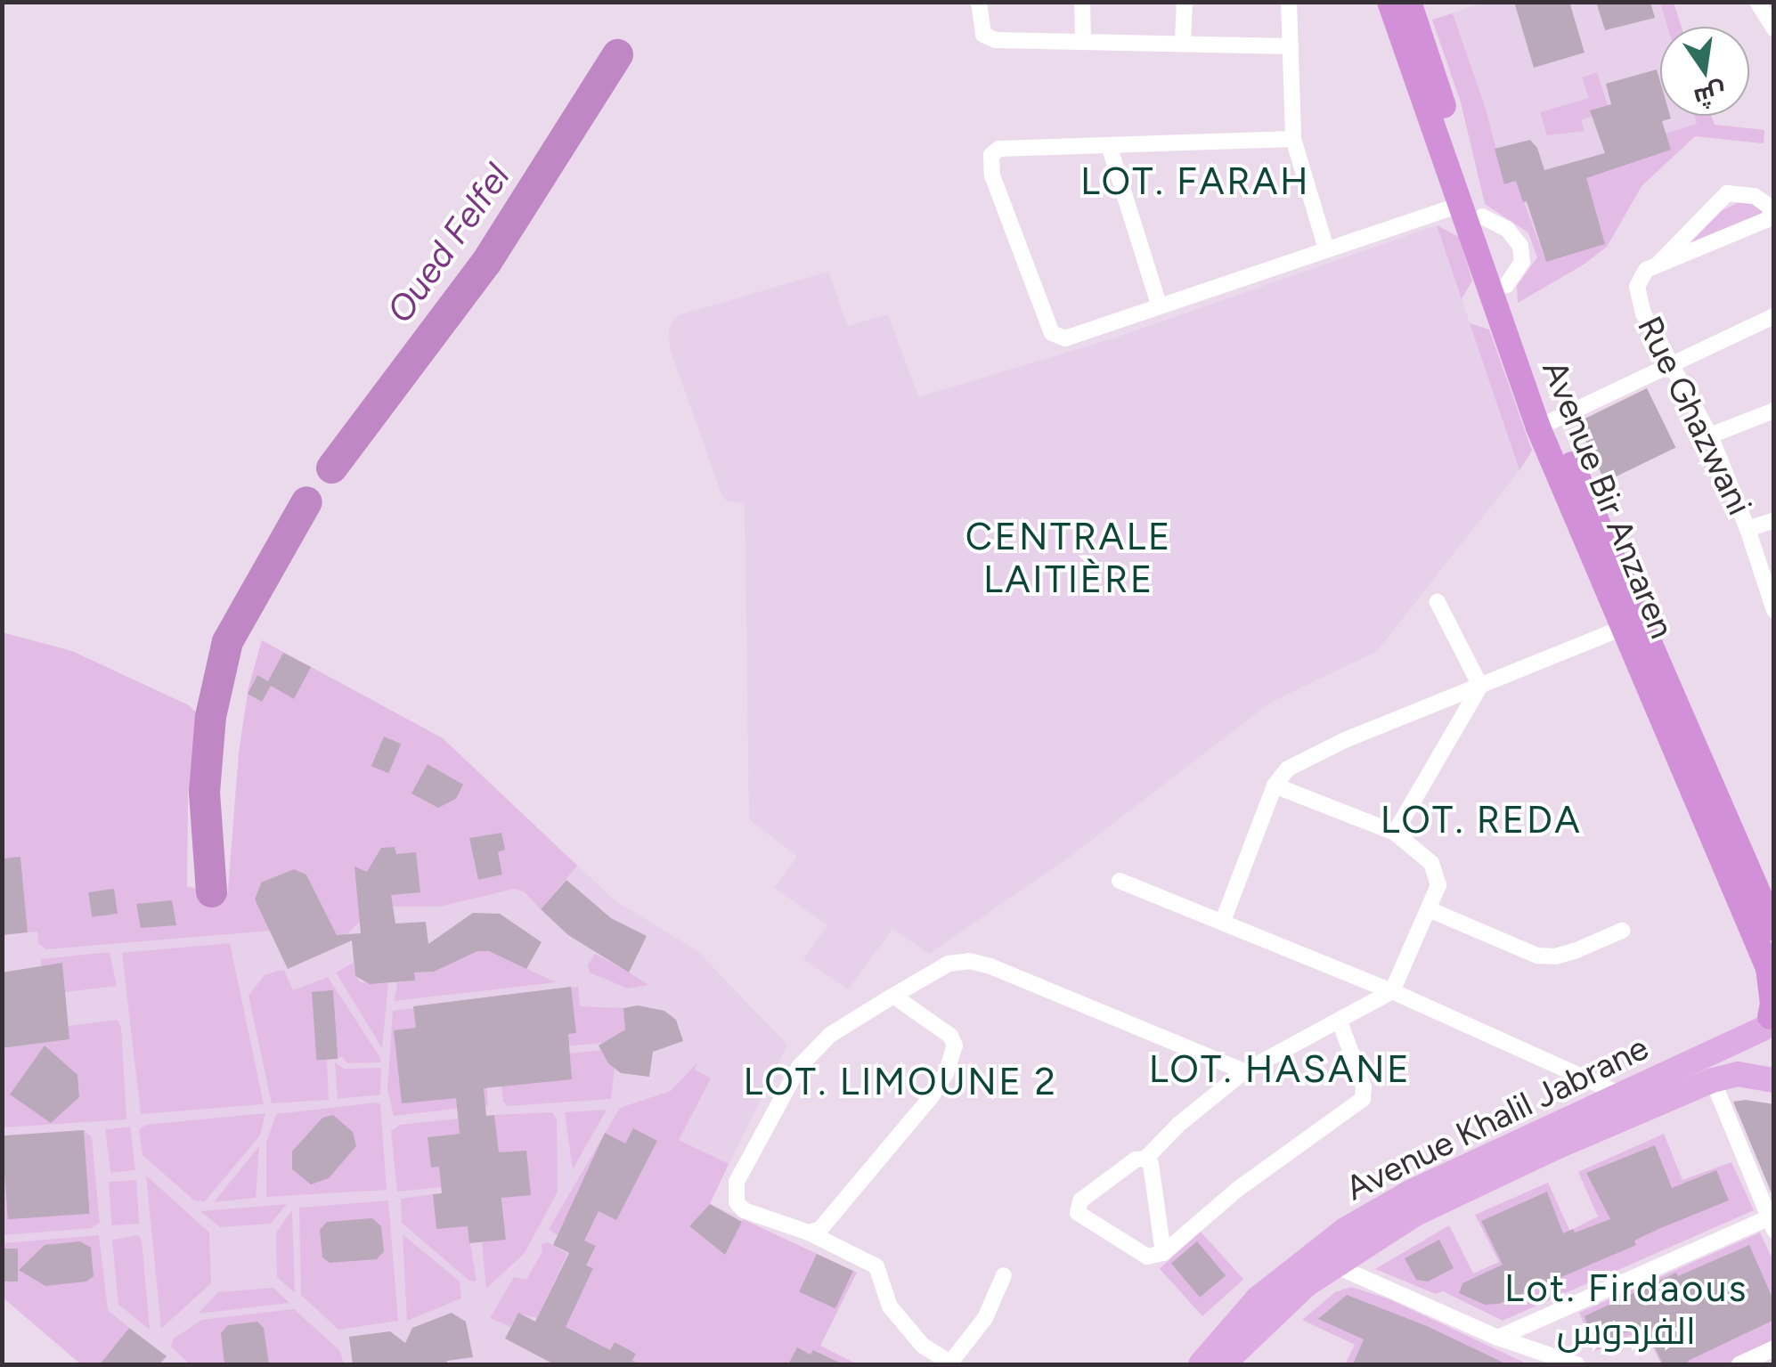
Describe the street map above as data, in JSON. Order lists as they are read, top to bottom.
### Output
{
  "streets": {
    "highway": ["Avenue Bir Anzaren"],
    "main road": ["Avenue Khalil Jabrane"],
    "street": ["Rue Ghazwani"]
  },
  "crossings": [
    ["Avenue Bir Anzaren", "Avenue Khalil Jabrane"]
  ],
  "districts": [
    "LOT. FARAH",
    "CENTRALE LAITIÈRE",
    "LOT. REDA",
    "LOT. HASANE",
    "LOT. LIMOUNE 2",
    "Lot. Firdaous الفردوس"
  ],
  "water": ["Oued Felfel"],
  "north": "bottom"
}
